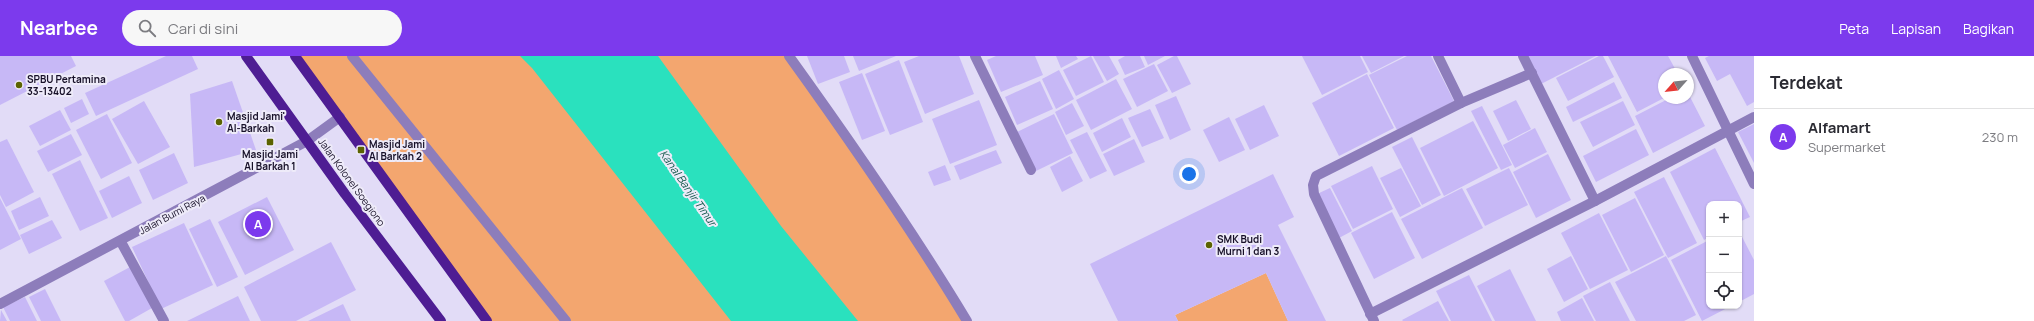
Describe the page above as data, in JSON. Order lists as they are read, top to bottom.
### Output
{
  "streets": {
    "main road": ["Jalan Kolonel Soegiono"],
    "street": ["Jalan Bumi Raya"]
  },
  "crossings": [
    ["Jalan Kolonel Soegiono", "Jalan Bumi Raya"]
  ],
  "water": ["Kanal Banjir Timur"],
  "places": {
    "other": ["SPBU Pertamina 33-13402", "Masjid Jami' Al-Barkah", "SMK Budi Murni 1 dan 3"],
    "transit": ["Masjid Jami Al Barkah 1", "Masjid Jami Al Barkah 2"]
  },
  "north": "bottom left",
  "page": {
    "header": "Nearbee",
    "search": "Cari di sini",
    "nav": ["Peta", "Lapisan", "Bagikan"],
    "heading": "Terdekat",
    "list": [
      {
        "mark": "A",
        "name": "Alfamart",
        "note": "Supermarket",
        "value": "230 m"
      }
    ],
    "map_buttons": ["+", "−"],
    "pins": "A"
  }
}
